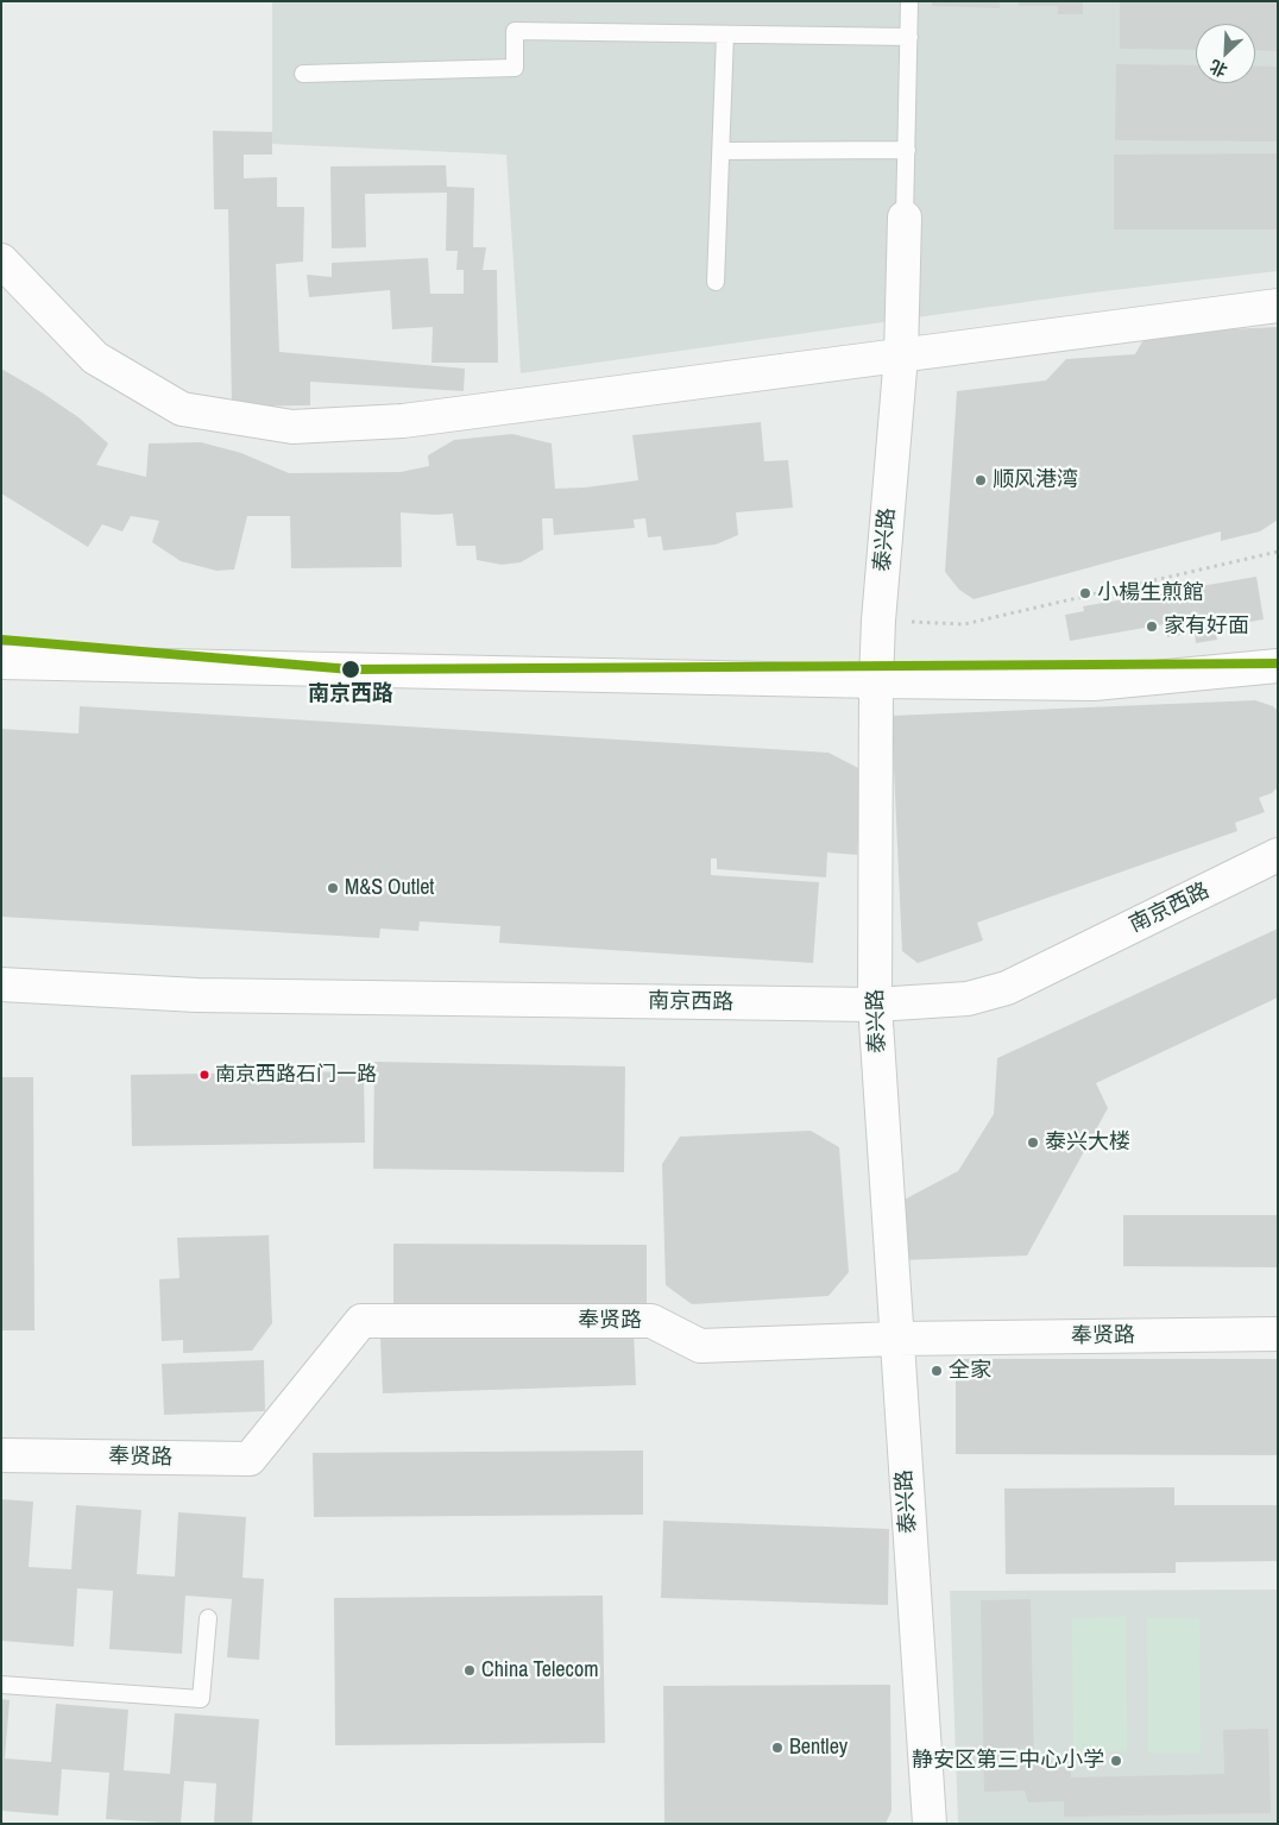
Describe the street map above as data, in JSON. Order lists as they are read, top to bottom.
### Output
{
  "streets": {
    "street": ["泰兴路", "南京西路", "奉贤路"]
  },
  "crossings": [
    ["泰兴路", "南京西路"],
    ["泰兴路", "奉贤路"]
  ],
  "places": [
    "顺风港湾",
    "小楊生煎館",
    "家有好面",
    "南京西路",
    "M&S Outlet",
    "南京西路石门一路",
    "泰兴大楼",
    "全家",
    "China Telecom",
    "Bentley",
    "静安区第三中心小学"
  ],
  "north": "bottom left"
}
